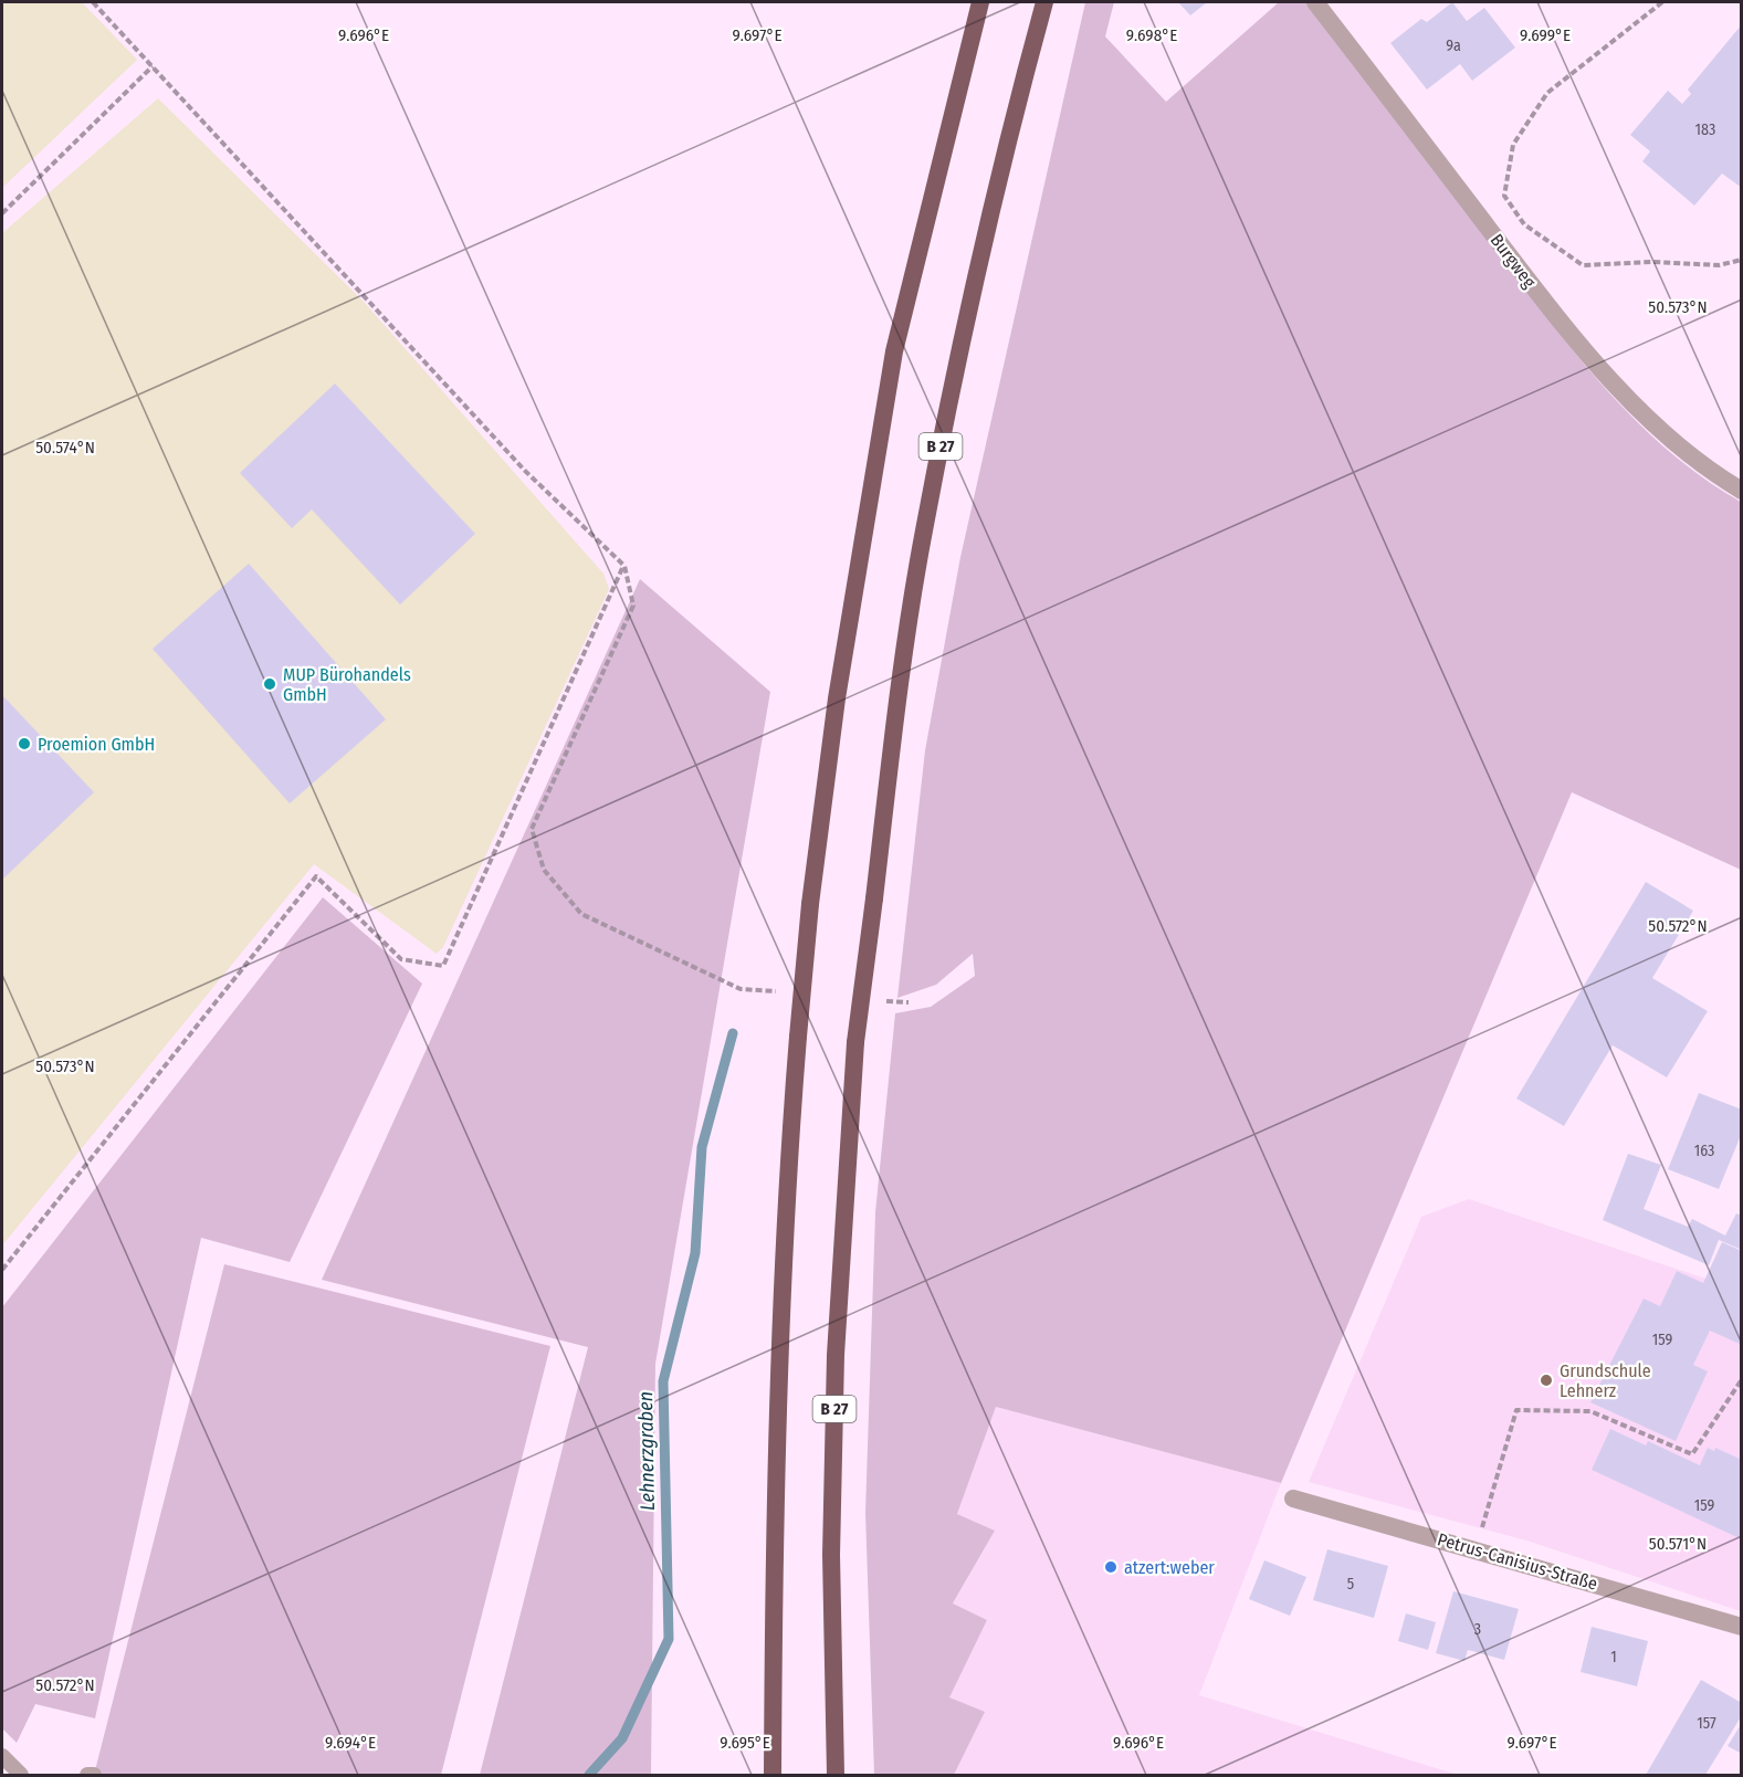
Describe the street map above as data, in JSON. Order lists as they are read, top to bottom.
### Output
{
  "streets": {
    "highway": ["B 27"],
    "street": ["Burgweg", "Petrus-Canisius-Straße"]
  },
  "water": ["Lehnerzgraben"],
  "places": [
    "MUP Bürohandels GmbH",
    "Proemion GmbH",
    "Grundschule Lehnerz",
    "atzert:weber"
  ],
  "house_numbers": [
    "9a",
    "183",
    "163",
    "159",
    "159",
    "5",
    "3",
    "1",
    "157"
  ],
  "coordinates": [
    "9.696°E",
    "9.697°E",
    "9.698°E",
    "9.699°E",
    "50.573°N",
    "50.574°N",
    "50.572°N",
    "50.571°N",
    "9.694°E",
    "9.695°E"
  ]
}
